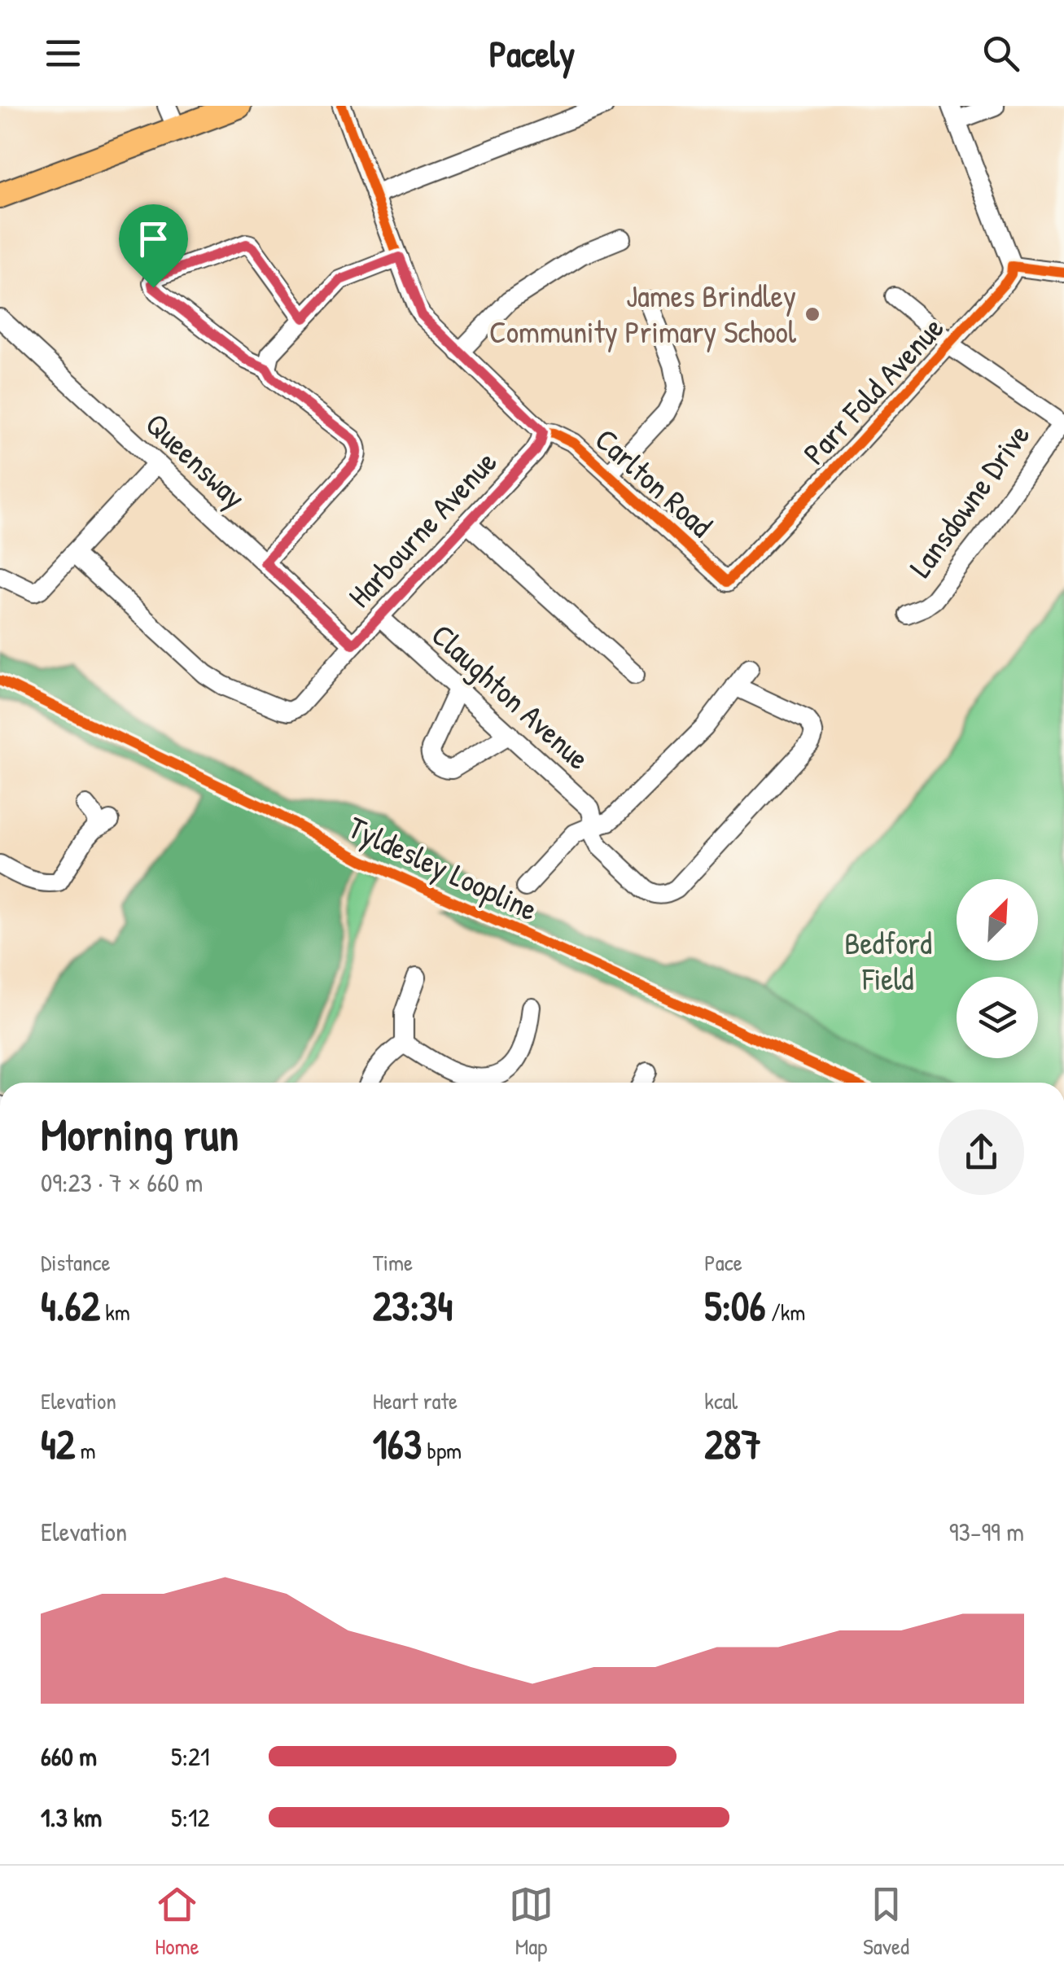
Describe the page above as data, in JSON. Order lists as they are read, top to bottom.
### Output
{
  "streets": {
    "street": [
      "Parr Fold Avenue",
      "Queensway",
      "Carlton Road",
      "Lansdowne Drive",
      "Harbourne Avenue",
      "Claughton Avenue"
    ],
    "cycle path": ["Tyldesley Loopline"]
  },
  "crossings": [
    ["Parr Fold Avenue", "Carlton Road"],
    ["Queensway", "Harbourne Avenue"],
    ["Carlton Road", "Harbourne Avenue"],
    ["Harbourne Avenue", "Claughton Avenue"]
  ],
  "parks": ["Bedford Field"],
  "places": ["James Brindley Community Primary School"],
  "north": "top right",
  "page": {
    "header": "Pacely",
    "heading": ["Morning run", "09:23 · 7 × 660 m"],
    "stats": [
      ["Distance", "4.62 km"],
      ["Time", "23:34"],
      ["Pace", "5:06 /km"],
      ["Elevation", "42 m"],
      ["Heart rate", "163 bpm"],
      ["kcal", "287"]
    ],
    "chart": ["Elevation", "93–99 m"],
    "list": [
      {
        "name": "660 m",
        "note": "5:21"
      },
      {
        "name": "1.3 km",
        "note": "5:12"
      }
    ],
    "tabs": ["Home", "Map", "Saved"]
  }
}
